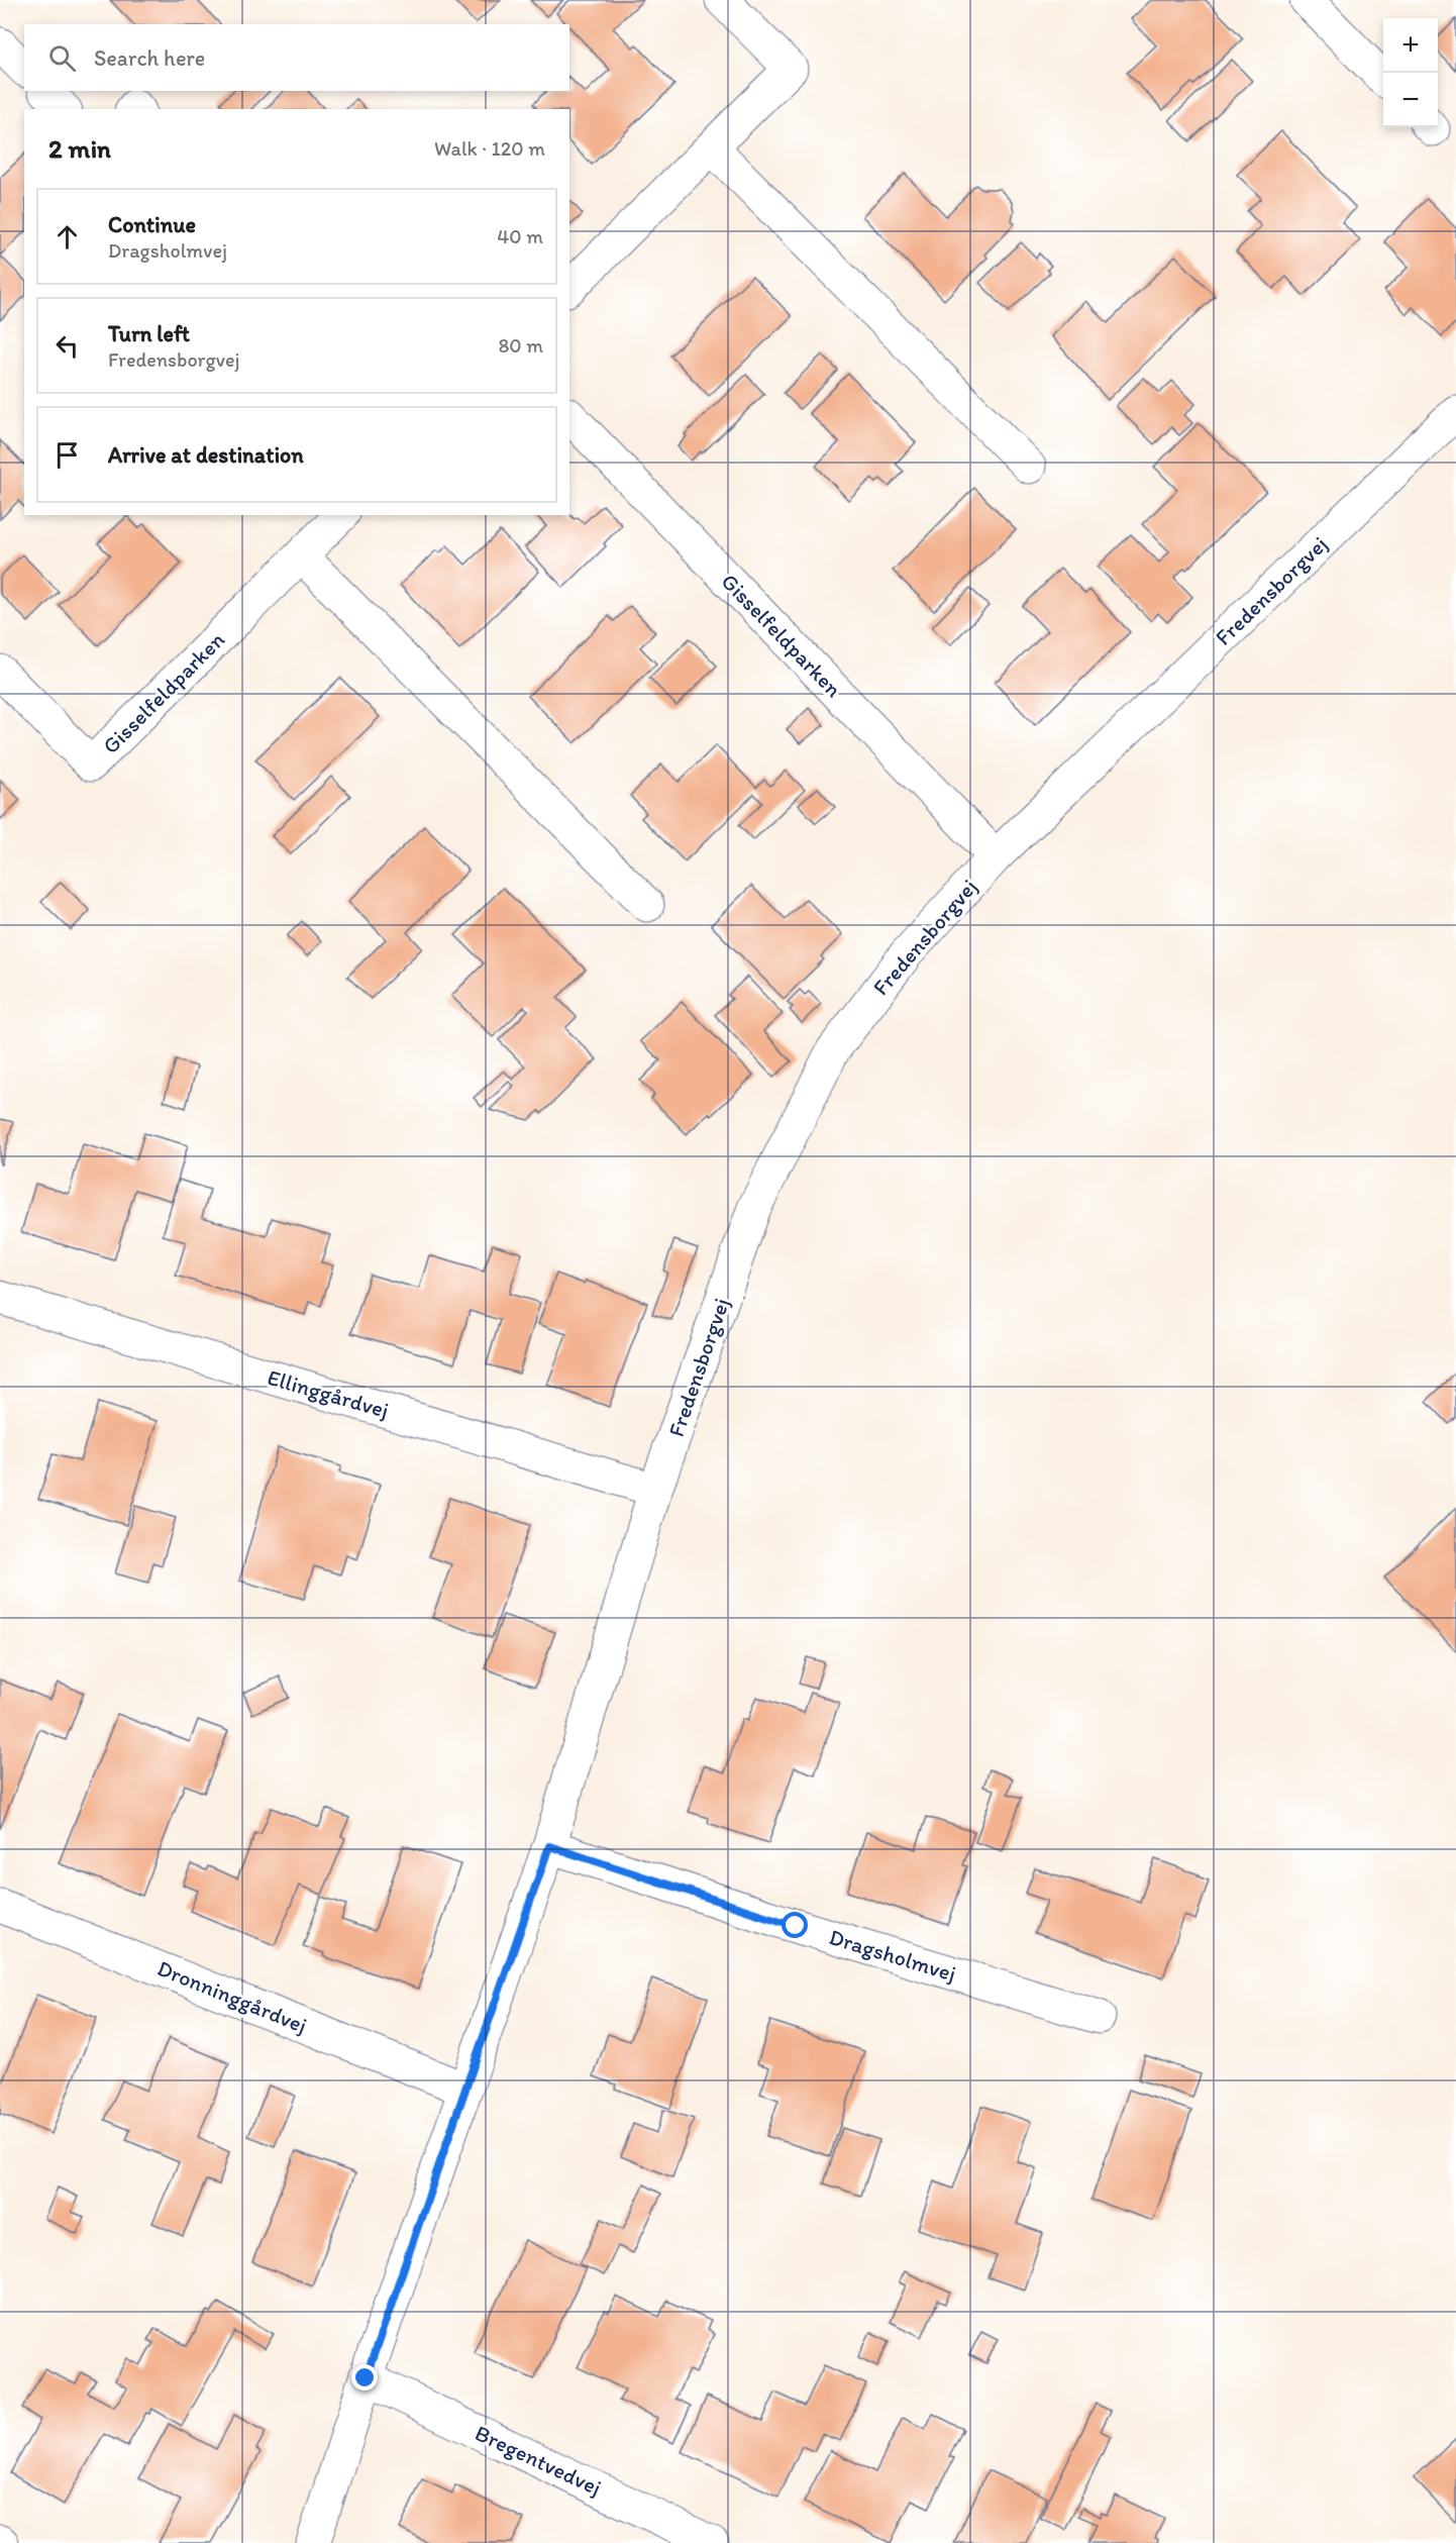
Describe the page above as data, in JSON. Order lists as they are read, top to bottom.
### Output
{
  "streets": {
    "street": [
      "Fredensborgvej",
      "Gisselfeldparken",
      "Ellinggårdvej",
      "Dragsholmvej",
      "Dronninggårdvej",
      "Bregentvedvej"
    ]
  },
  "crossings": [
    ["Fredensborgvej", "Gisselfeldparken"],
    ["Fredensborgvej", "Ellinggårdvej"],
    ["Fredensborgvej", "Dragsholmvej"],
    ["Fredensborgvej", "Dronninggårdvej"],
    ["Fredensborgvej", "Bregentvedvej"]
  ],
  "page": {
    "map_buttons": ["+", "−"],
    "search": "Search here",
    "heading": ["2 min", "Walk · 120 m"],
    "list": [
      ["Continue", "Dragsholmvej", "40 m"],
      ["Turn left", "Fredensborgvej", "80 m"],
      "Arrive at destination"
    ]
  }
}
